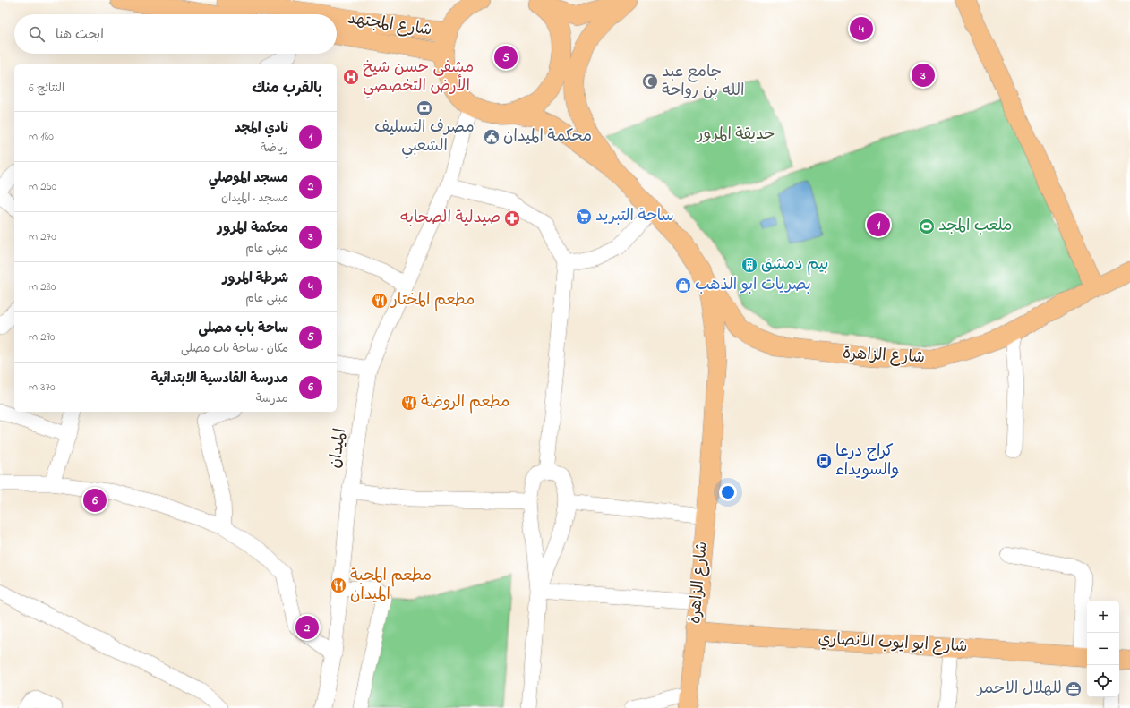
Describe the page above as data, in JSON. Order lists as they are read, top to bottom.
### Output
{
  "streets": {
    "main road": ["شارع المجتهد", "شارع الزاهرة", "شارع ابو ايوب الانصاري"],
    "street": ["الميدان"]
  },
  "crossings": [
    ["شارع الزاهرة", "شارع ابو ايوب الانصاري"]
  ],
  "parks": ["حديقة المرور"],
  "places": {
    "hospital": ["مشفى حسن شيخ الأرض التخصصي"],
    "mosque": ["جامع عبد الله بن رواحة"],
    "bank": ["مصرف التسليف الشعبي"],
    "public building": ["محكمة الميدان"],
    "supermarket": ["ساحة التبريد"],
    "pharmacy": ["صيدلية الصحابه"],
    "sports": ["ملعب المجد"],
    "building": ["بيم دمشق"],
    "shop": ["بصريات ابو الذهب"],
    "restaurant": ["مطعم المختار", "مطعم الروضة", "مطعم المحبة الميدان"],
    "bus stop": ["كراج درعا والسويداء"],
    "office": ["للهلال الاحمر"]
  },
  "page": {
    "search": "ابحث هنا",
    "pins": [
      "4",
      "5",
      "3",
      "1",
      "6",
      "2"
    ],
    "heading": ["بالقرب منك", "النتائج: 6"],
    "list": [
      {
        "mark": "1",
        "name": "نادي المجد",
        "note": "رياضة",
        "value": "180 m"
      },
      {
        "mark": "2",
        "name": "مسجد الموصلي",
        "note": "مسجد · الميدان",
        "value": "260 m"
      },
      {
        "mark": "3",
        "name": "محكمة المرور",
        "note": "مبنى عام",
        "value": "270 m"
      },
      {
        "mark": "4",
        "name": "شرطة المرور",
        "note": "مبنى عام",
        "value": "280 m"
      },
      {
        "mark": "5",
        "name": "ساحة باب مصلى",
        "note": "مكان · ساحة باب مصلى",
        "value": "290 m"
      },
      {
        "mark": "6",
        "name": "مدرسة القادسية الابتدائية",
        "note": "مدرسة",
        "value": "370 m"
      }
    ],
    "map_buttons": ["+", "−"]
  }
}
